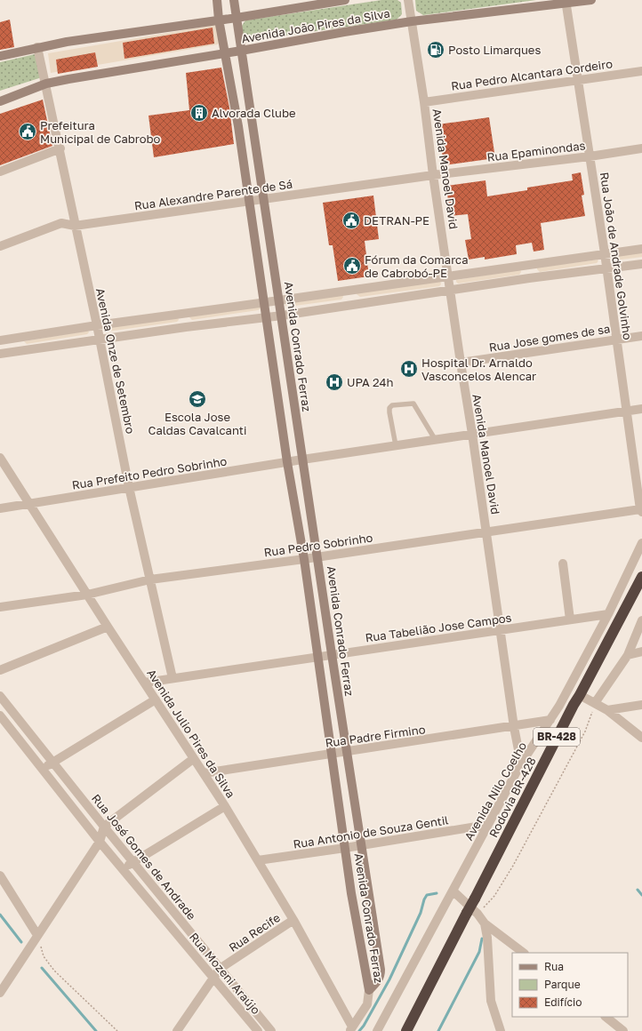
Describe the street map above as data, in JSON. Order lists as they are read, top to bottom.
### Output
{
  "streets": {
    "highway": ["BR-428", "Rodovia BR-428"],
    "street": [
      "Avenida João Pires da Silva",
      "Rua Pedro Alcantara Cordeiro",
      "Rua Epaminondas",
      "Avenida Manoel David",
      "Rua Alexandre Parente de Sá",
      "Rua João de Andrade Golvinho",
      "Rua Jose gomes de sa",
      "Avenida Conrado Ferraz",
      "Avenida Onze de Setembro",
      "Rua Prefeito Pedro Sobrinho",
      "Rua Pedro Sobrinho",
      "Rua Tabelião Jose Campos",
      "Avenida Julio Pires da Silva",
      "Rua Padre Firmino",
      "Avenida Nilo Coelho",
      "Rua Antonio de Souza Gentil",
      "Rua José Gomes de Andrade",
      "Rua Recife",
      "Rua Mozeni Araújo"
    ]
  },
  "crossings": [
    ["Avenida João Pires da Silva", "Avenida Manoel David"],
    ["Avenida João Pires da Silva", "Rua João de Andrade Golvinho"],
    ["Avenida João Pires da Silva", "Avenida Conrado Ferraz"],
    ["Avenida João Pires da Silva", "Avenida Onze de Setembro"],
    ["Rua Pedro Alcantara Cordeiro", "Avenida Manoel David"],
    ["Rua Pedro Alcantara Cordeiro", "Rua João de Andrade Golvinho"],
    ["Rua Epaminondas", "Avenida Manoel David"],
    ["Rua Epaminondas", "Rua Alexandre Parente de Sá"],
    ["Rua Epaminondas", "Rua João de Andrade Golvinho"],
    ["Avenida Manoel David", "Rua Alexandre Parente de Sá"],
    ["Avenida Manoel David", "Rua Jose gomes de sa"],
    ["Avenida Manoel David", "Rua Prefeito Pedro Sobrinho"],
    ["Avenida Manoel David", "Rua Pedro Sobrinho"],
    ["Avenida Manoel David", "Rua Tabelião Jose Campos"],
    ["Avenida Manoel David", "Rua Padre Firmino"],
    ["Avenida Manoel David", "Avenida Nilo Coelho"],
    ["Rua Alexandre Parente de Sá", "Avenida Conrado Ferraz"],
    ["Rua Alexandre Parente de Sá", "Avenida Onze de Setembro"],
    ["Rua João de Andrade Golvinho", "Rua Jose gomes de sa"],
    ["Rua João de Andrade Golvinho", "Rua Prefeito Pedro Sobrinho"],
    ["Rua João de Andrade Golvinho", "Rua Pedro Sobrinho"],
    ["Avenida Conrado Ferraz", "Rua Prefeito Pedro Sobrinho"],
    ["Avenida Conrado Ferraz", "Rua Pedro Sobrinho"],
    ["Avenida Conrado Ferraz", "Rua Tabelião Jose Campos"],
    ["Avenida Conrado Ferraz", "Rua Padre Firmino"],
    ["Avenida Conrado Ferraz", "Rua Antonio de Souza Gentil"],
    ["Avenida Onze de Setembro", "Rua Prefeito Pedro Sobrinho"],
    ["Avenida Onze de Setembro", "Rua Pedro Sobrinho"],
    ["Avenida Onze de Setembro", "Rua Tabelião Jose Campos"],
    ["Rua Prefeito Pedro Sobrinho", "Avenida Julio Pires da Silva"],
    ["Rua Pedro Sobrinho", "Avenida Julio Pires da Silva"],
    ["Rua Tabelião Jose Campos", "Avenida Julio Pires da Silva"],
    ["Rua Tabelião Jose Campos", "Avenida Nilo Coelho"],
    ["Avenida Julio Pires da Silva", "Rua Padre Firmino"],
    ["Avenida Julio Pires da Silva", "Rua Antonio de Souza Gentil"],
    ["Avenida Julio Pires da Silva", "Rua Recife"],
    ["Rua Padre Firmino", "Avenida Nilo Coelho"],
    ["Avenida Nilo Coelho", "Rua Antonio de Souza Gentil"],
    ["Rua José Gomes de Andrade", "Rua Recife"],
    ["Rua Recife", "Rua Mozeni Araújo"]
  ],
  "places": {
    "fuel station": ["Posto Limarques"],
    "building": ["Alvorada Clube"],
    "public building": ["Prefeitura Municipal de Cabrobo", "DETRAN-PE", "Fórum da Comarca de Cabrobó-PE"],
    "hospital": ["Hospital Dr. Arnaldo Vasconcelos Alencar", "UPA 24h"],
    "school or university": ["Escola Jose Caldas Cavalcanti"]
  },
  "legend": ["Rua", "Parque", "Edifício"]
}
